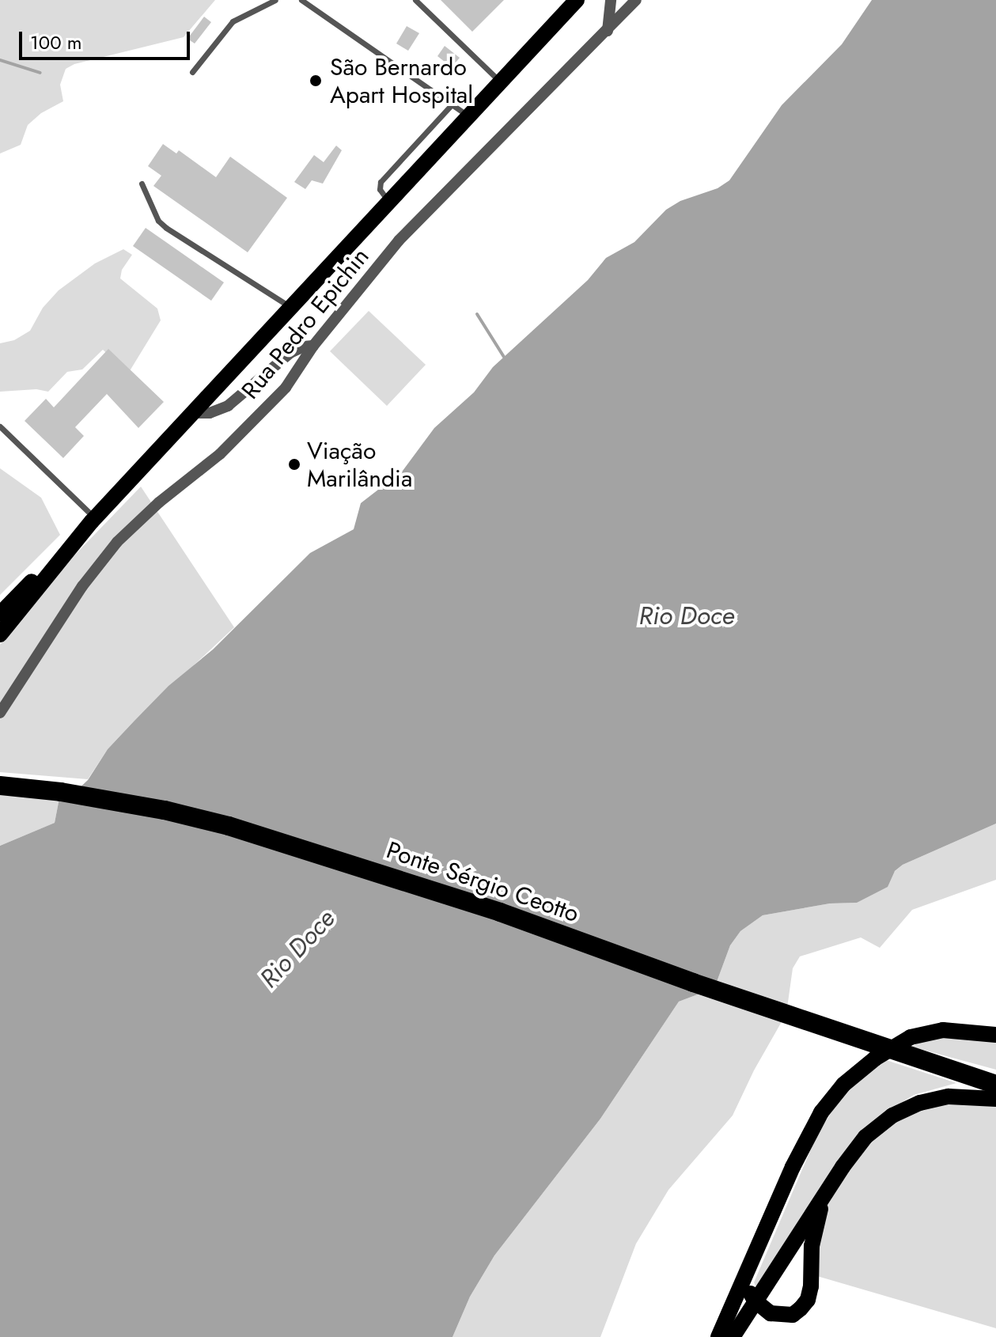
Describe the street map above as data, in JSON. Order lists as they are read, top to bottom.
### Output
{
  "streets": {
    "highway": ["Ponte Sérgio Ceotto"],
    "street": ["Rua Pedro Epichin"]
  },
  "water": ["Rio Doce"],
  "places": ["São Bernardo Apart Hospital", "Viação Marilândia"],
  "scale_bar": "100 m"
}
